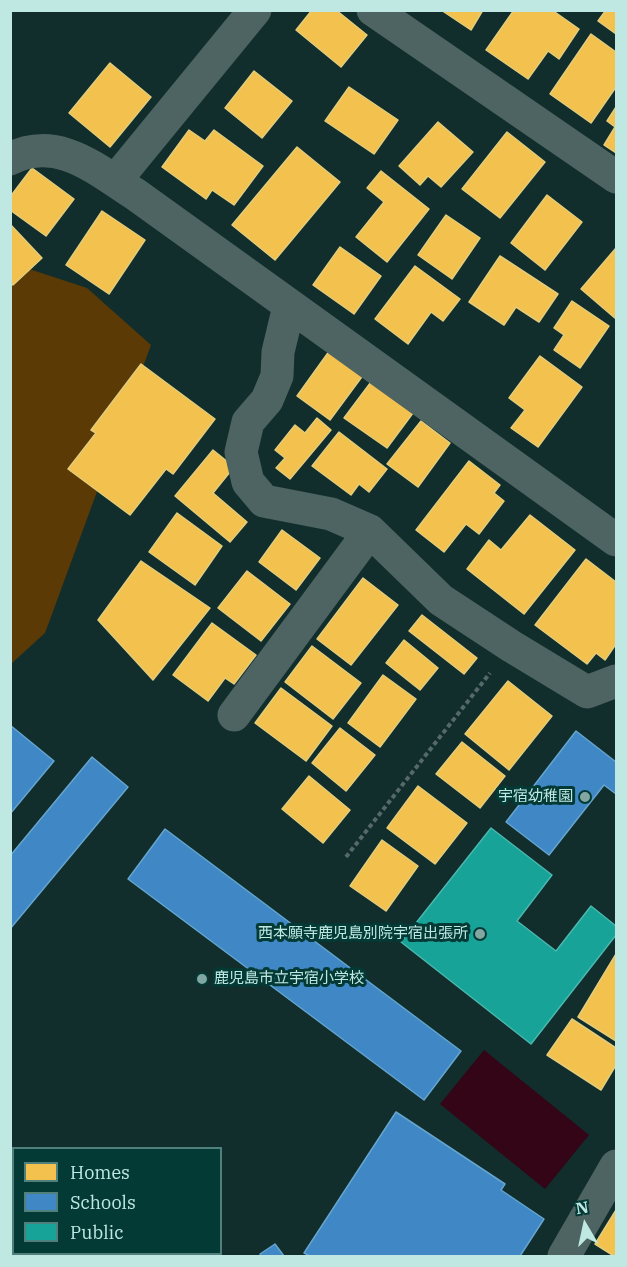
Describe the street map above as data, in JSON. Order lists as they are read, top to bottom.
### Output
{
  "places": ["宇宿幼稚園", "西本願寺鹿児島別院宇宿出張所", "鹿児島市立宇宿小学校"],
  "legend": ["Homes", "Schools", "Public"],
  "north": "top"
}
